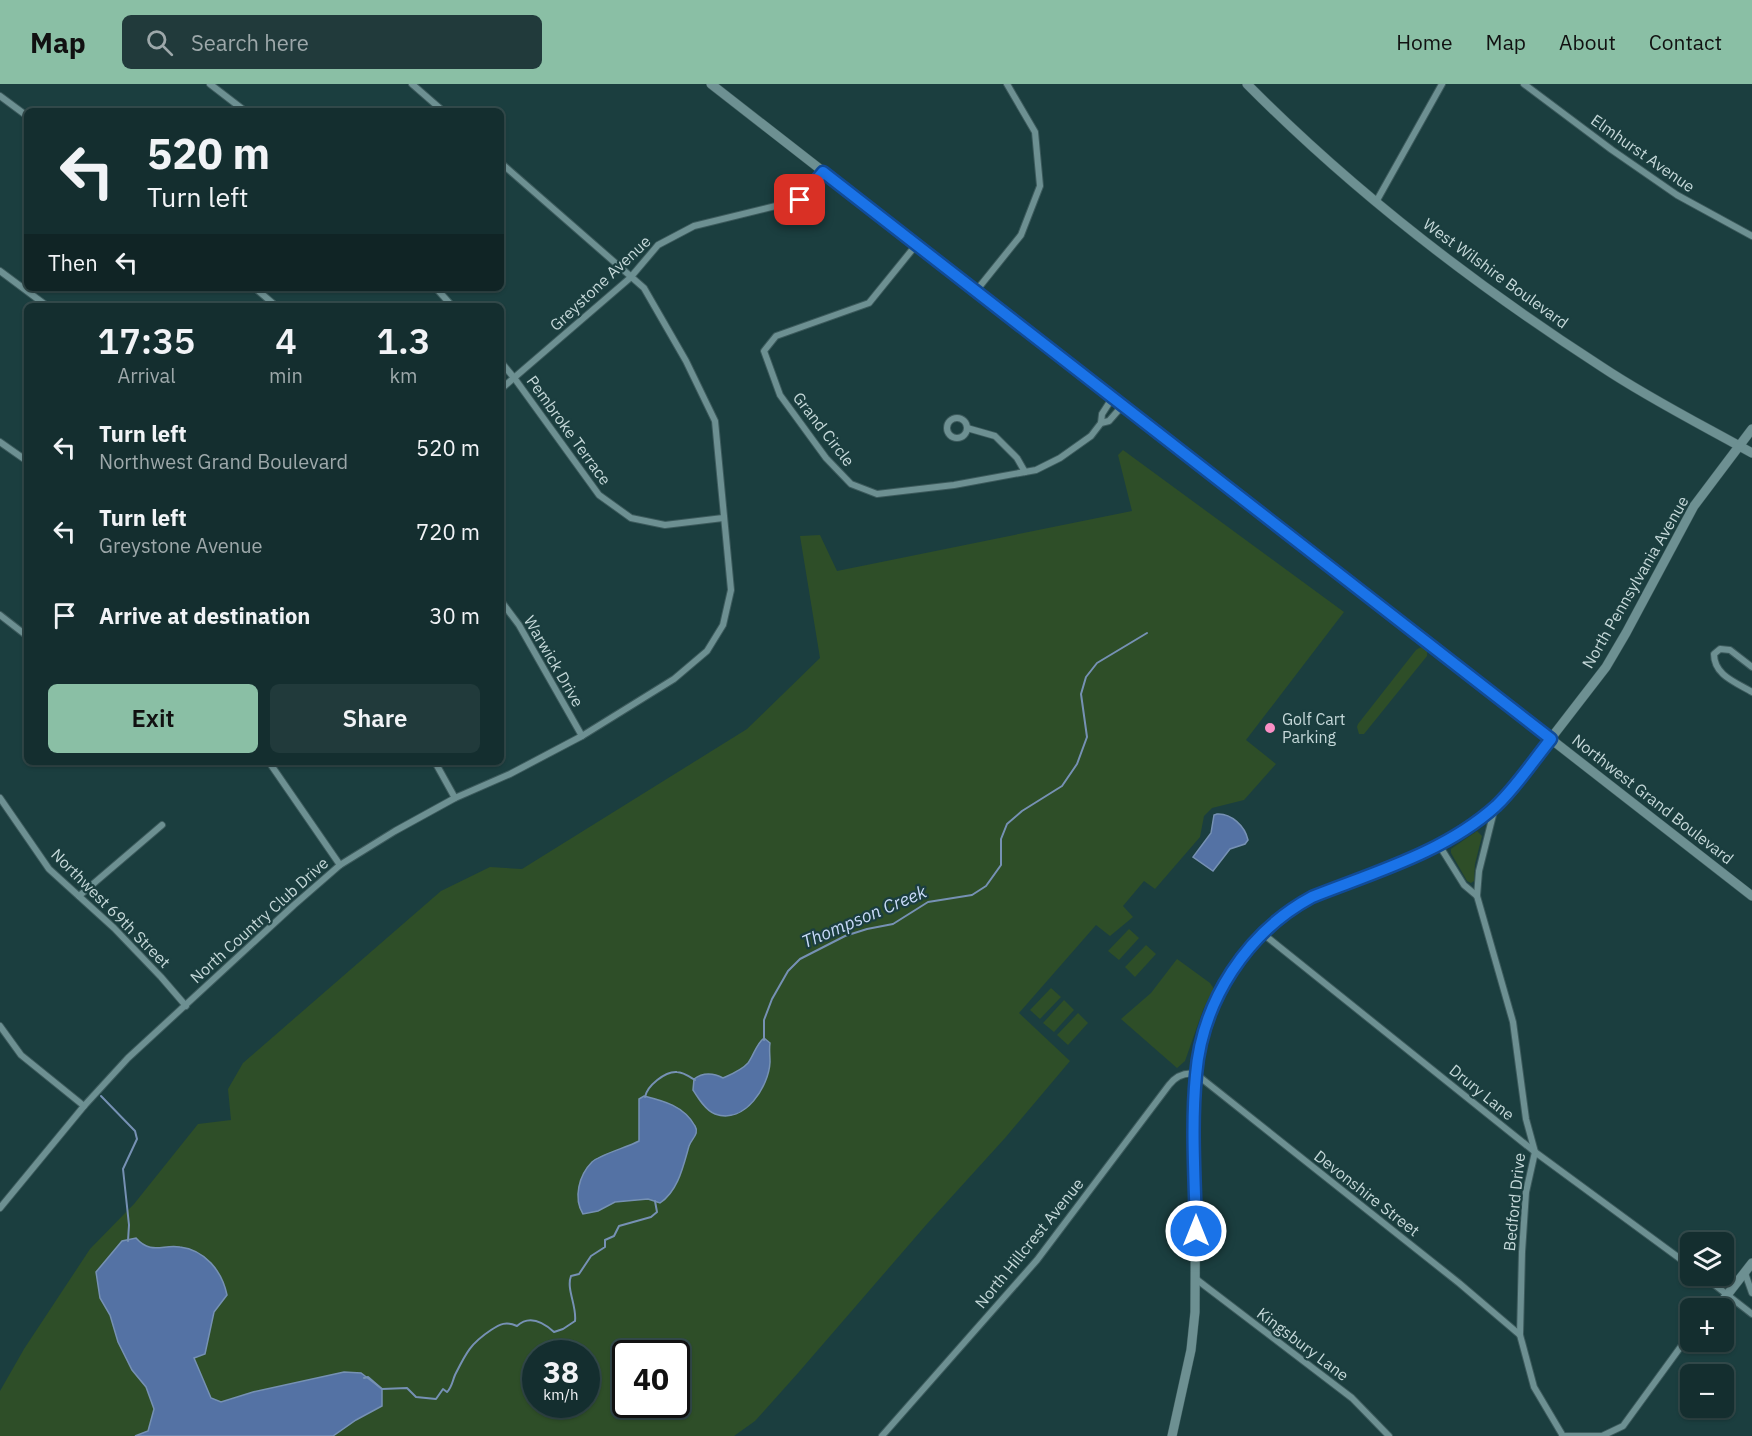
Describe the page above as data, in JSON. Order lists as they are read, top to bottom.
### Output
{
  "streets": {
    "street": [
      "Elmhurst Avenue",
      "West Wilshire Boulevard",
      "Greystone Avenue",
      "Grand Circle",
      "Pembroke Terrace",
      "North Pennsylvania Avenue",
      "Warwick Drive",
      "Northwest Grand Boulevard",
      "Northwest 69th Street",
      "North Country Club Drive",
      "Drury Lane",
      "Devonshire Street",
      "Bedford Drive",
      "North Hillcrest Avenue",
      "Kingsbury Lane"
    ]
  },
  "crossings": [
    ["West Wilshire Boulevard", "North Pennsylvania Avenue"],
    ["Greystone Avenue", "Pembroke Terrace"],
    ["Greystone Avenue", "Northwest Grand Boulevard"],
    ["Greystone Avenue", "North Country Club Drive"],
    ["Grand Circle", "Northwest Grand Boulevard"],
    ["Pembroke Terrace", "North Country Club Drive"],
    ["North Pennsylvania Avenue", "Northwest Grand Boulevard"],
    ["North Pennsylvania Avenue", "Drury Lane"],
    ["North Pennsylvania Avenue", "Devonshire Street"],
    ["North Pennsylvania Avenue", "Bedford Drive"],
    ["North Pennsylvania Avenue", "North Hillcrest Avenue"],
    ["North Pennsylvania Avenue", "Kingsbury Lane"],
    ["Warwick Drive", "North Country Club Drive"],
    ["Northwest 69th Street", "North Country Club Drive"],
    ["Drury Lane", "Bedford Drive"],
    ["Devonshire Street", "Bedford Drive"],
    ["Devonshire Street", "North Hillcrest Avenue"]
  ],
  "water": ["Thompson Creek"],
  "places": ["Golf Cart Parking"],
  "page": {
    "header": "Map",
    "search": "Search here",
    "nav": [
      "Home",
      "Map",
      "About",
      "Contact"
    ],
    "turn": ["520 m", "Turn left"],
    "then": "Then",
    "eta": [
      "17:35",
      "Arrival",
      "4",
      "min",
      "1.3",
      "km"
    ],
    "list": [
      {
        "name": "Turn left",
        "note": "Northwest Grand Boulevard",
        "value": "520 m"
      },
      {
        "name": "Turn left",
        "note": "Greystone Avenue",
        "value": "720 m"
      },
      {
        "name": "Arrive at destination",
        "value": "30 m"
      }
    ],
    "buttons": ["Exit", "Share"],
    "map_buttons": ["+", "−"],
    "speed": "38 km/h",
    "limit": "40"
  }
}
